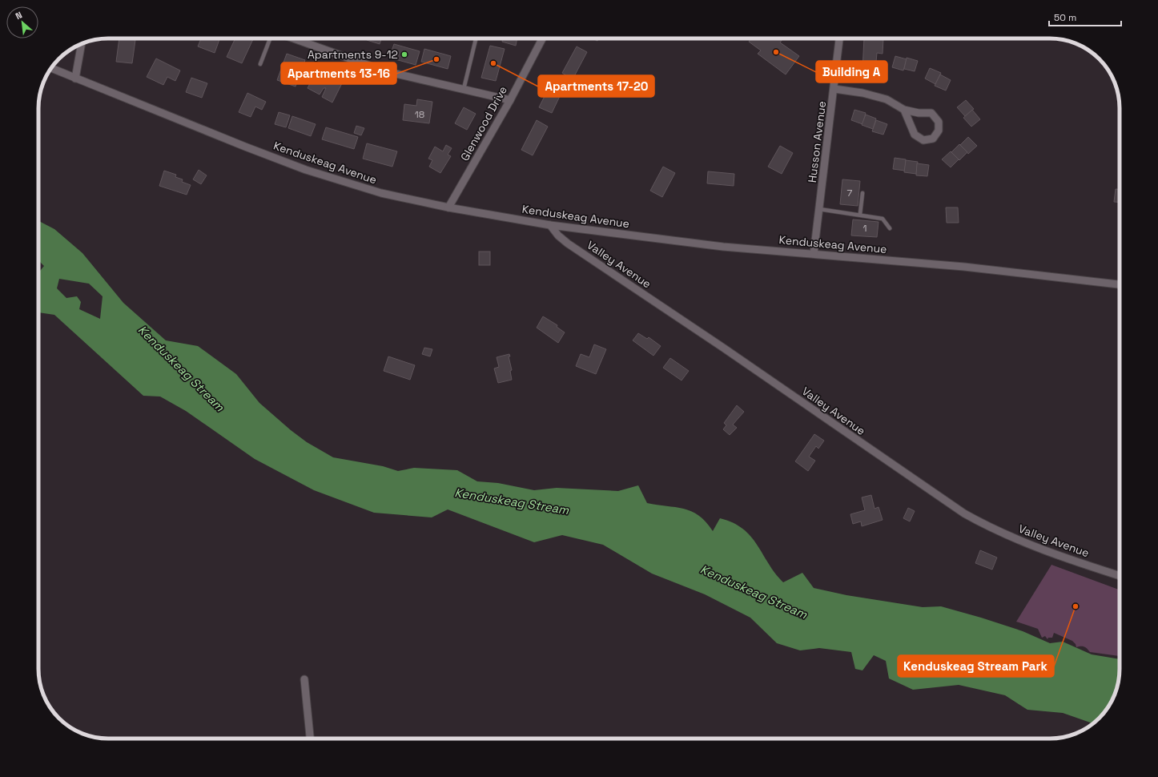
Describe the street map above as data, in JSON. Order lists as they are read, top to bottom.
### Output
{
  "streets": {
    "street": [
      "Glenwood Drive",
      "Husson Avenue",
      "Kenduskeag Avenue",
      "Valley Avenue"
    ]
  },
  "crossings": [
    ["Glenwood Drive", "Kenduskeag Avenue"],
    ["Husson Avenue", "Kenduskeag Avenue"],
    ["Kenduskeag Avenue", "Valley Avenue"]
  ],
  "water": ["Kenduskeag Stream"],
  "places": [
    "Building A",
    "Apartments 9-12",
    "Apartments 13-16",
    "Apartments 17-20",
    "Kenduskeag Stream Park"
  ],
  "house_numbers": ["18", "7", "1"],
  "scale_bar": "50 m",
  "north": "top left"
}
